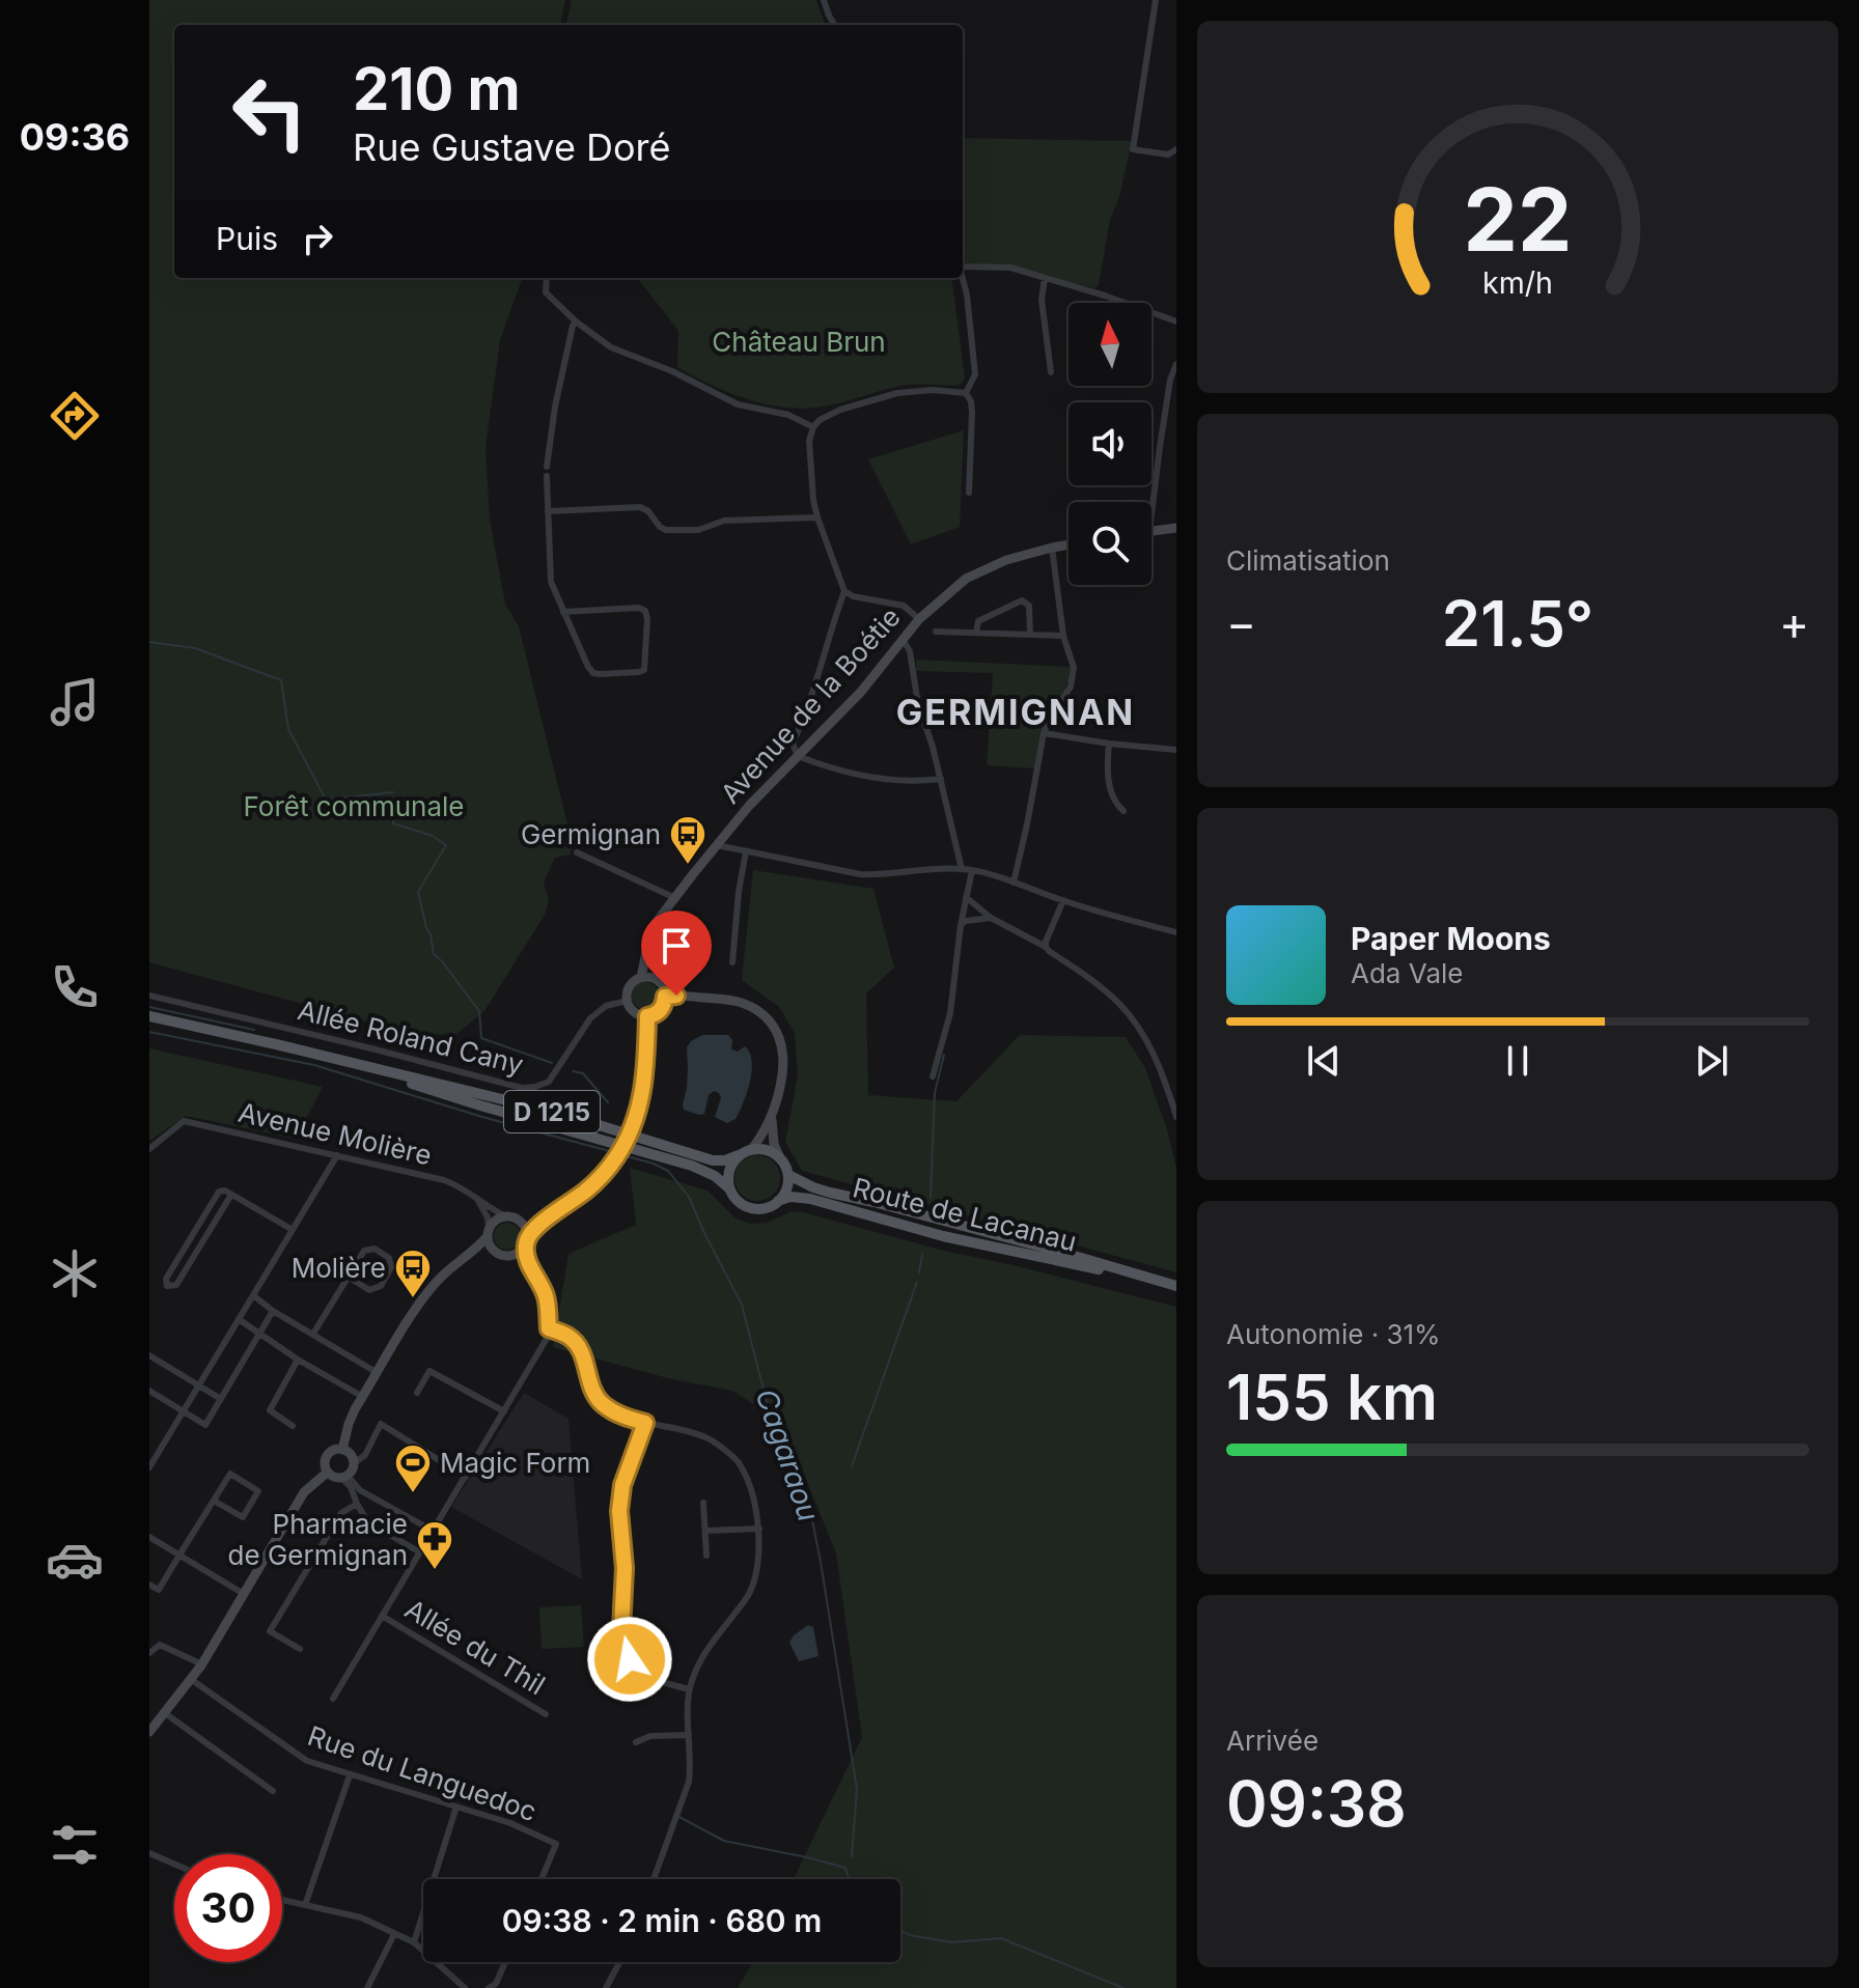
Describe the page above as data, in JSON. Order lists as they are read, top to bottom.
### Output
{
  "streets": {
    "main road": ["Avenue de la Boétie", "D 1215", "Route de Lacanau"],
    "street": [
      "Allée Roland Cany",
      "Avenue Molière",
      "Allée du Thil",
      "Rue du Languedoc"
    ]
  },
  "crossings": [
    ["Avenue de la Boétie", "Allée Roland Cany"],
    ["D 1215", "Route de Lacanau"]
  ],
  "districts": ["GERMIGNAN"],
  "water": ["Cagaraou"],
  "parks": ["Château Brun", "Forêt communale"],
  "places": {
    "bus stop": ["Germignan", "Molière"],
    "sports": ["Magic Form"],
    "pharmacy": ["Pharmacie de Germignan"]
  },
  "north": "top",
  "page": {
    "tabs": "09:36",
    "turn": ["210 m", "Rue Gustave Doré"],
    "then": "Puis",
    "tile": [
      "Climatisation",
      ["Autonomie · 31%", "155 km"],
      ["Arrivée", "09:38"]
    ],
    "heat": ["−", "21.5°", "+"],
    "song": ["Paper Moons", "Ada Vale"],
    "limit": "30",
    "trip": "09:38 · 2 min · 680 m",
    "gauge": ["22", "km/h"]
  }
}
